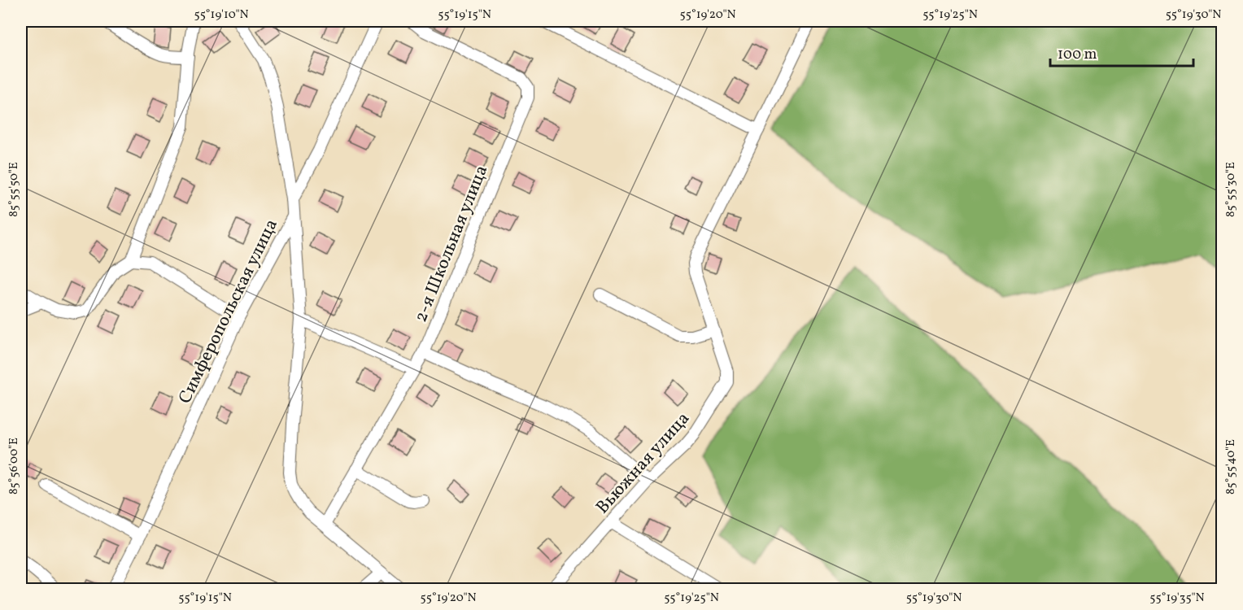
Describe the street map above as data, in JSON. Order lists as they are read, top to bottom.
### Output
{
  "streets": {
    "street": ["2-я Школьная улица", "Симферопольская улица", "Вьюжная улица"]
  },
  "scale_bar": "100 m",
  "coordinates": [
    "55°19'10\"N",
    "55°19'15\"N",
    "55°19'20\"N",
    "55°19'25\"N",
    "55°19'30\"N",
    "85°55'50\"E",
    "85°55'30\"E",
    "85°56'00\"E",
    "85°55'40\"E",
    "55°19'35\"N"
  ]
}
